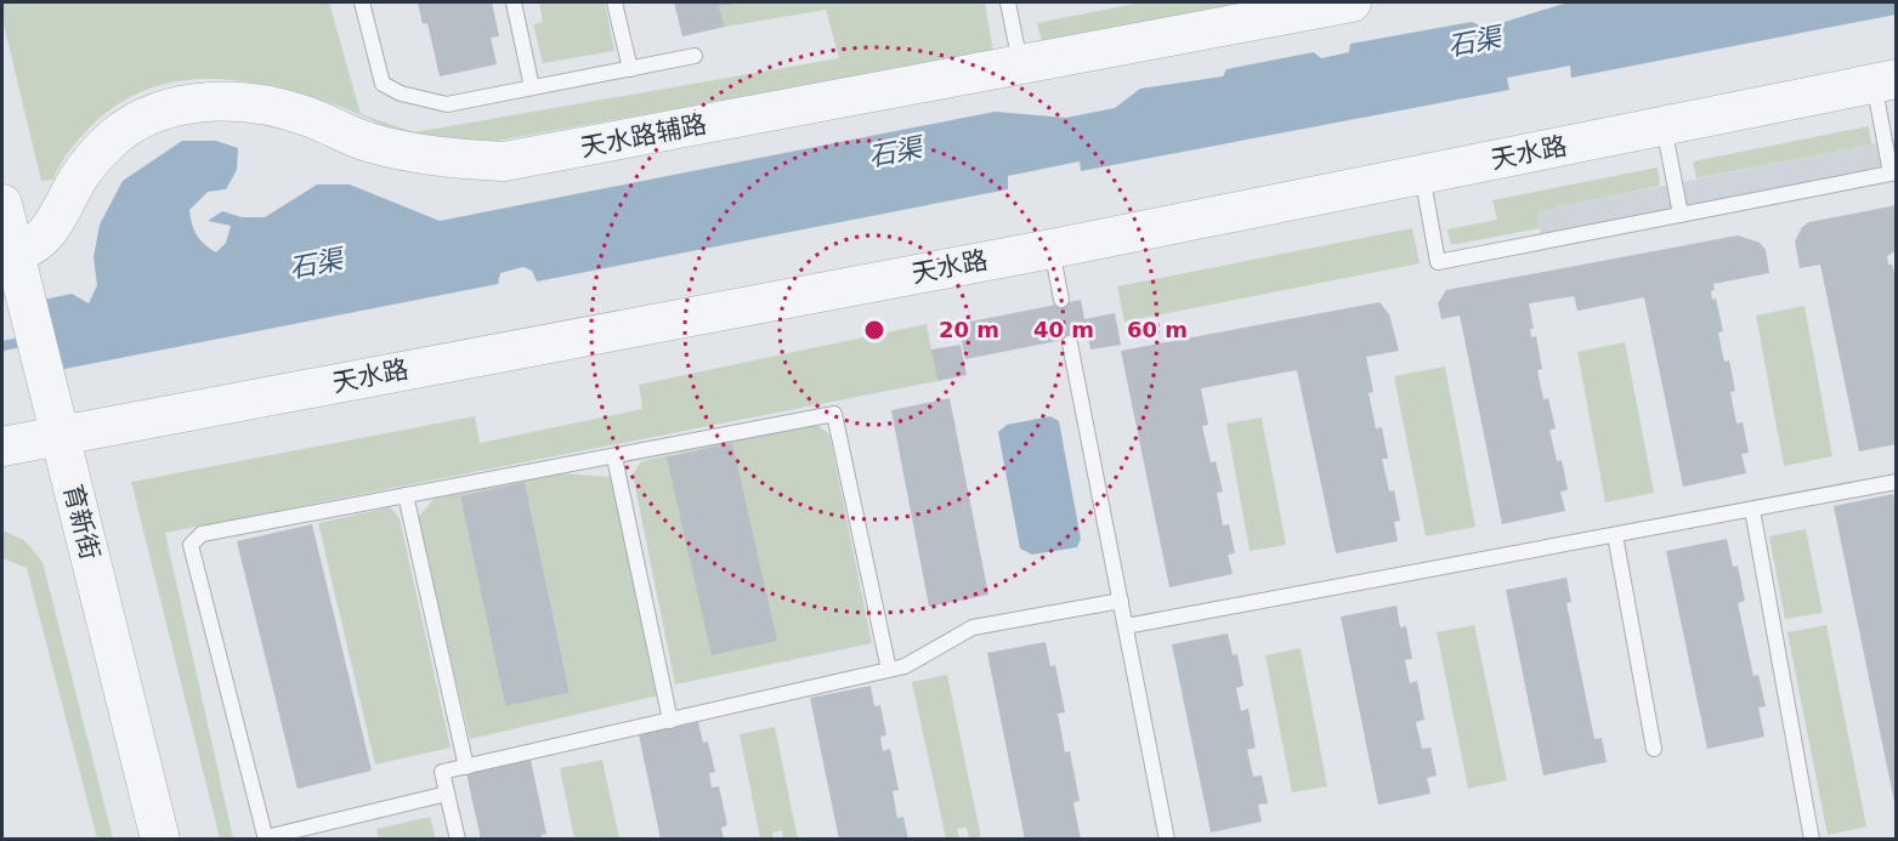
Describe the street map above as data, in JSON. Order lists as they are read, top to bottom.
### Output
{
  "streets": {
    "street": ["天水路辅路", "天水路", "育新街"]
  },
  "crossings": [
    ["天水路辅路", "育新街"],
    ["天水路", "育新街"]
  ],
  "water": ["石渠"],
  "rings": ["20 m", "40 m", "60 m"]
}
